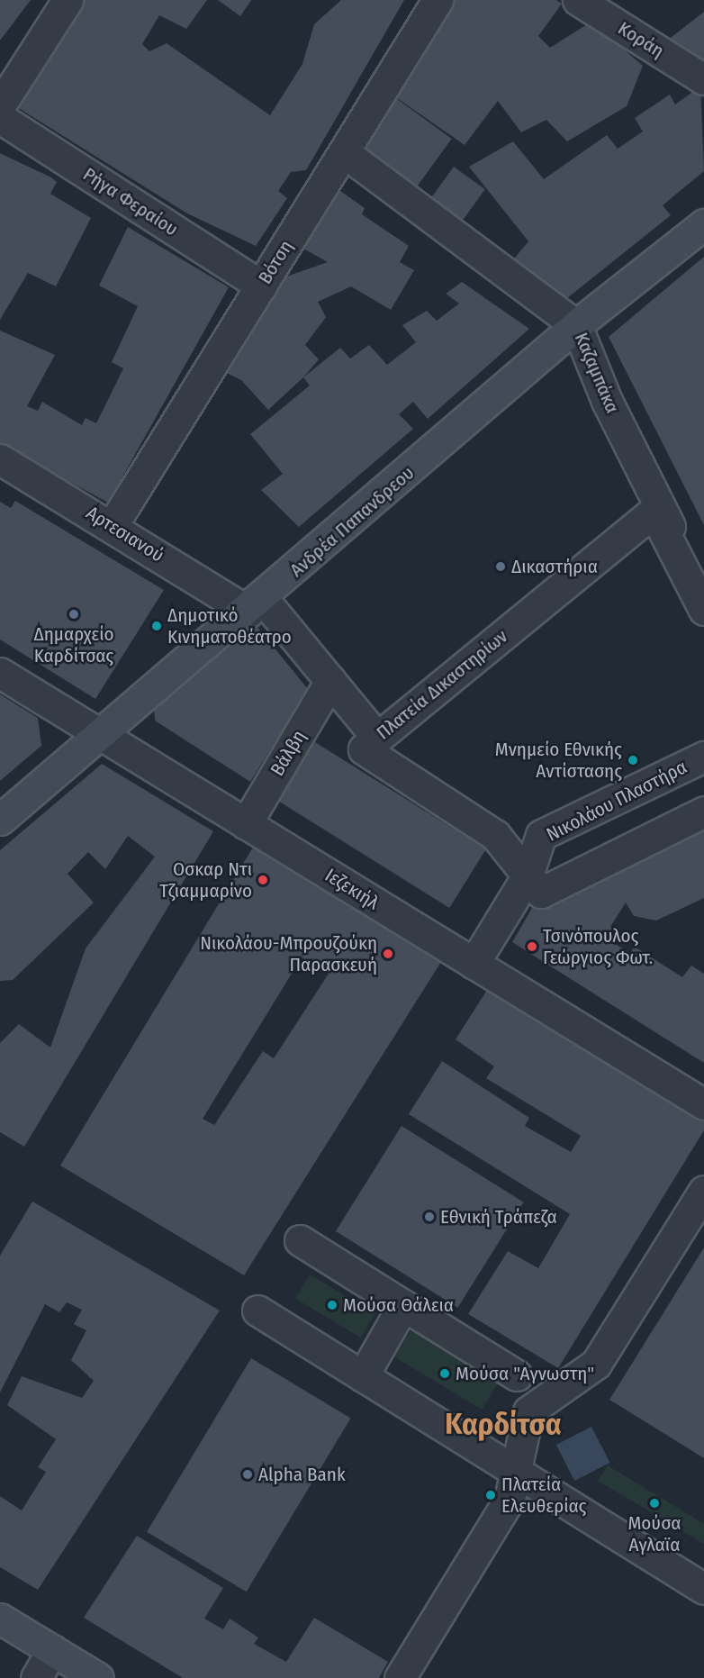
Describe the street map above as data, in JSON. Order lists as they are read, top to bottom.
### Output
{
  "streets": {
    "main road": ["Ανδρέα Παπανδρεου"],
    "street": [
      "Κοράη",
      "Ρήγα Φεραίου",
      "Βότση",
      "Καζαμπάκα",
      "Αρτεσιανού",
      "Πλατεία Δικαστηρίων",
      "Βάλβη",
      "Νικολάου Πλαστήρα",
      "Ιεζεκιήλ"
    ]
  },
  "crossings": [
    ["Ρήγα Φεραίου", "Βότση"],
    ["Βότση", "Καζαμπάκα"],
    ["Βότση", "Αρτεσιανού"],
    ["Καζαμπάκα", "Ανδρέα Παπανδρεου"],
    ["Ανδρέα Παπανδρεου", "Αρτεσιανού"],
    ["Ανδρέα Παπανδρεου", "Ιεζεκιήλ"],
    ["Αρτεσιανού", "Πλατεία Δικαστηρίων"],
    ["Αρτεσιανού", "Βάλβη"],
    ["Πλατεία Δικαστηρίων", "Νικολάου Πλαστήρα"],
    ["Βάλβη", "Ιεζεκιήλ"],
    ["Νικολάου Πλαστήρα", "Ιεζεκιήλ"]
  ],
  "districts": ["Καρδίτσα"],
  "places": [
    "Δικαστήρια",
    "Δημαρχείο Καρδίτσας",
    "Δημοτικό Κινηματοθέατρο",
    "Μνημείο Εθνικής Αντίστασης",
    "Οσκαρ Ντι Τζιαμμαρίνο",
    "Τσινόπουλος Γεώργιος Φωτ.",
    "Νικολάου-Μπρουζούκη Παρασκευή",
    "Εθνική Τράπεζα",
    "Μούσα Θάλεια",
    "Μούσα \"Αγνωστη\"",
    "Alpha Bank",
    "Πλατεία Ελευθερίας",
    "Μούσα Αγλαϊα"
  ]
}
